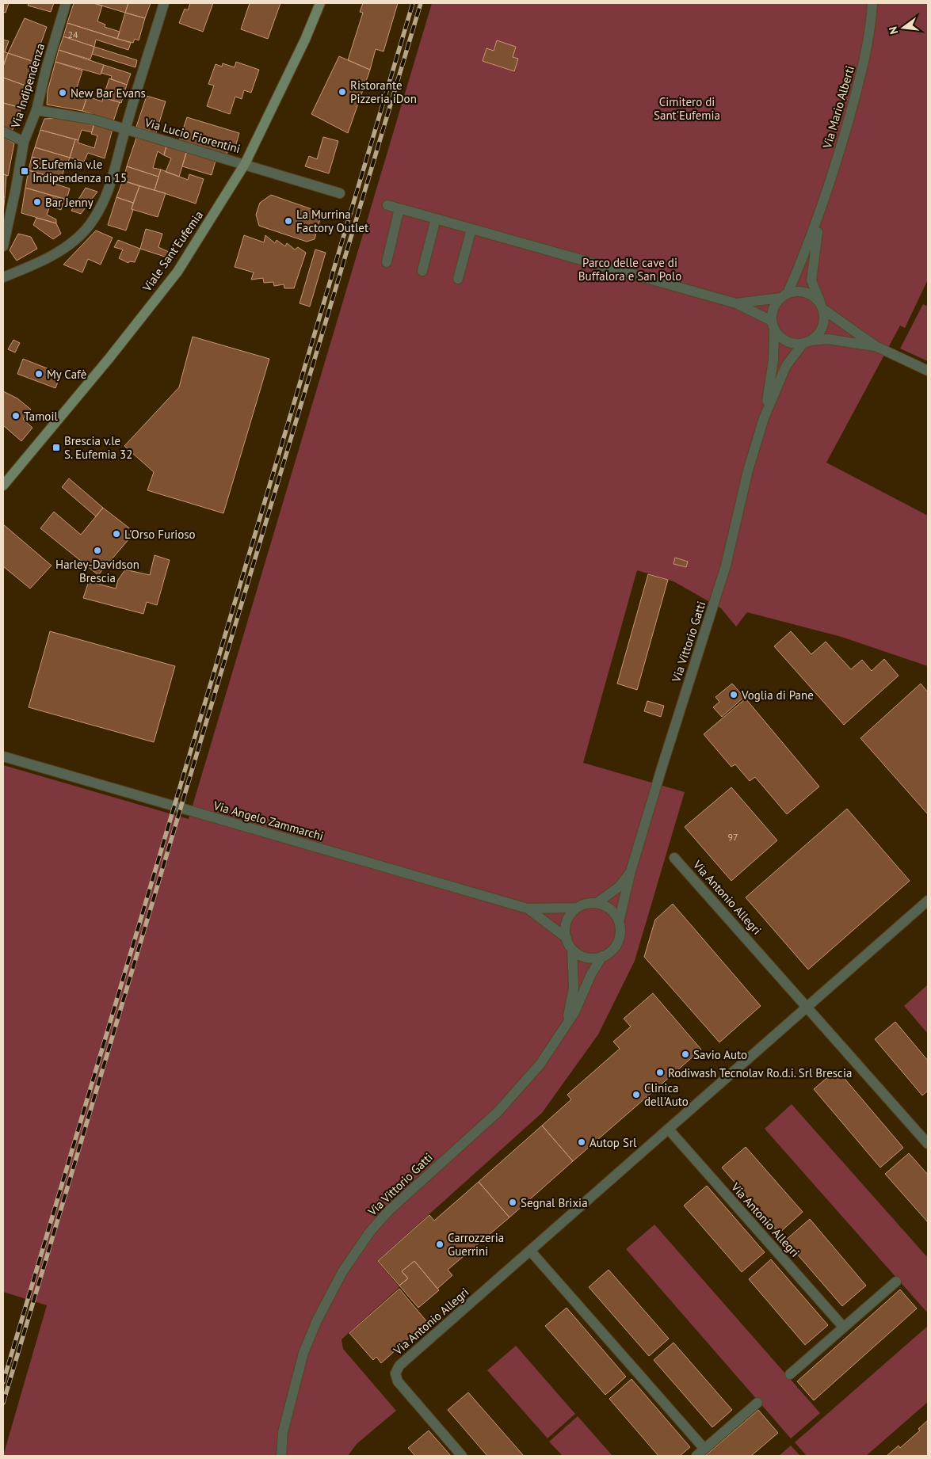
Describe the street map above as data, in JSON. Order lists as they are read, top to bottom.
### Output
{
  "streets": {
    "main road": ["Viale Sant'Eufemia"],
    "street": [
      "Via Indipendenza",
      "Via Mario Alberti",
      "Via Lucio Fiorentini",
      "Via Vittorio Gatti",
      "Via Angelo Zammarchi",
      "Via Antonio Allegri"
    ]
  },
  "crossings": [
    ["Via Indipendenza", "Via Lucio Fiorentini"],
    ["Via Mario Alberti", "Via Vittorio Gatti"],
    ["Via Lucio Fiorentini", "Viale Sant'Eufemia"],
    ["Via Vittorio Gatti", "Via Angelo Zammarchi"]
  ],
  "parks": ["Cimitero di Sant'Eufemia", "Parco delle cave di Buffalora e San Polo"],
  "places": {
    "other": [
      "Ristorante Pizzeria iDon",
      "New Bar Evans",
      "Bar Jenny",
      "La Murrina Factory Outlet",
      "My Cafè",
      "Tamoil",
      "L'Orso Furioso",
      "Harley-Davidson Brescia",
      "Voglia di Pane",
      "Savio Auto",
      "Rodiwash Tecnolav Ro.d.i. Srl Brescia",
      "Clinica dell'Auto",
      "Autop Srl",
      "Segnal Brixia",
      "Carrozzeria Guerrini"
    ],
    "transit": ["S.Eufemia v.le Indipendenza n 15", "Brescia v.le S. Eufemia 32"]
  },
  "house_numbers": ["24", "97"],
  "north": "left"
}
